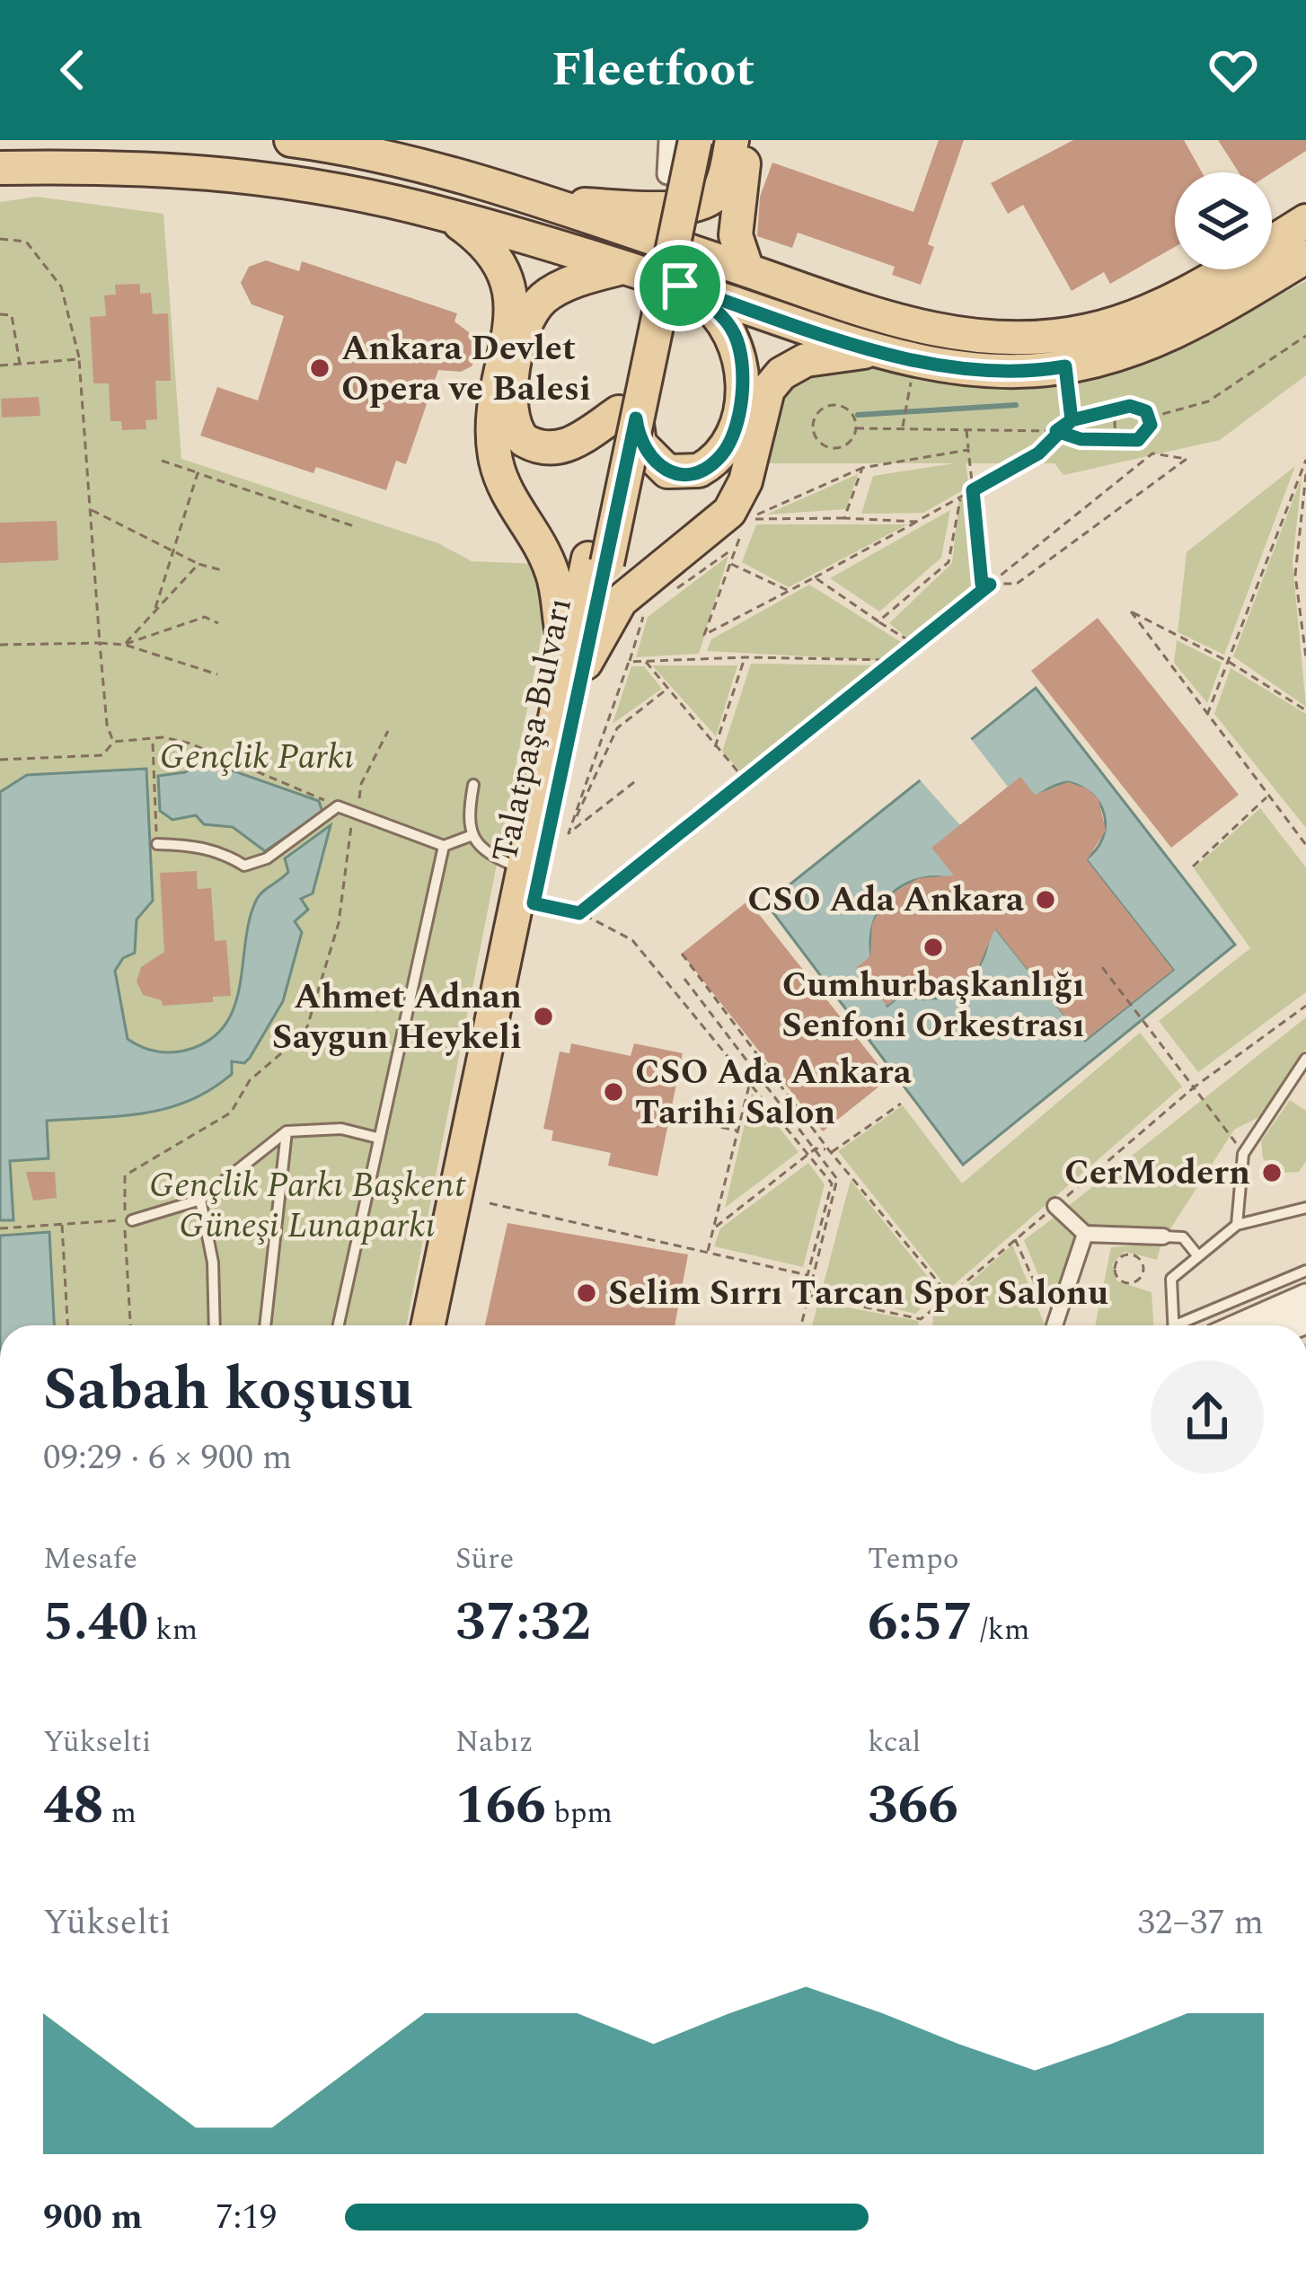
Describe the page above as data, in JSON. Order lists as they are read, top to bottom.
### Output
{
  "streets": {
    "main road": ["Talatpaşa Bulvarı"]
  },
  "parks": ["Gençlik Parkı", "Gençlik Parkı Başkent Güneşi Lunaparkı"],
  "places": [
    "Ankara Devlet Opera ve Balesi",
    "CSO Ada Ankara",
    "Cumhurbaşkanlığı Senfoni Orkestrası",
    "Ahmet Adnan Saygun Heykeli",
    "CSO Ada Ankara Tarihi Salon",
    "CerModern",
    "Selim Sırrı Tarcan Spor Salonu"
  ],
  "page": {
    "header": "Fleetfoot",
    "heading": ["Sabah koşusu", "09:29 · 6 × 900 m"],
    "stats": [
      ["Mesafe", "5.40 km"],
      ["Süre", "37:32"],
      ["Tempo", "6:57 /km"],
      ["Yükselti", "48 m"],
      ["Nabız", "166 bpm"],
      ["kcal", "366"]
    ],
    "chart": ["Yükselti", "32–37 m"],
    "list": [
      {
        "name": "900 m",
        "note": "7:19"
      }
    ]
  }
}
